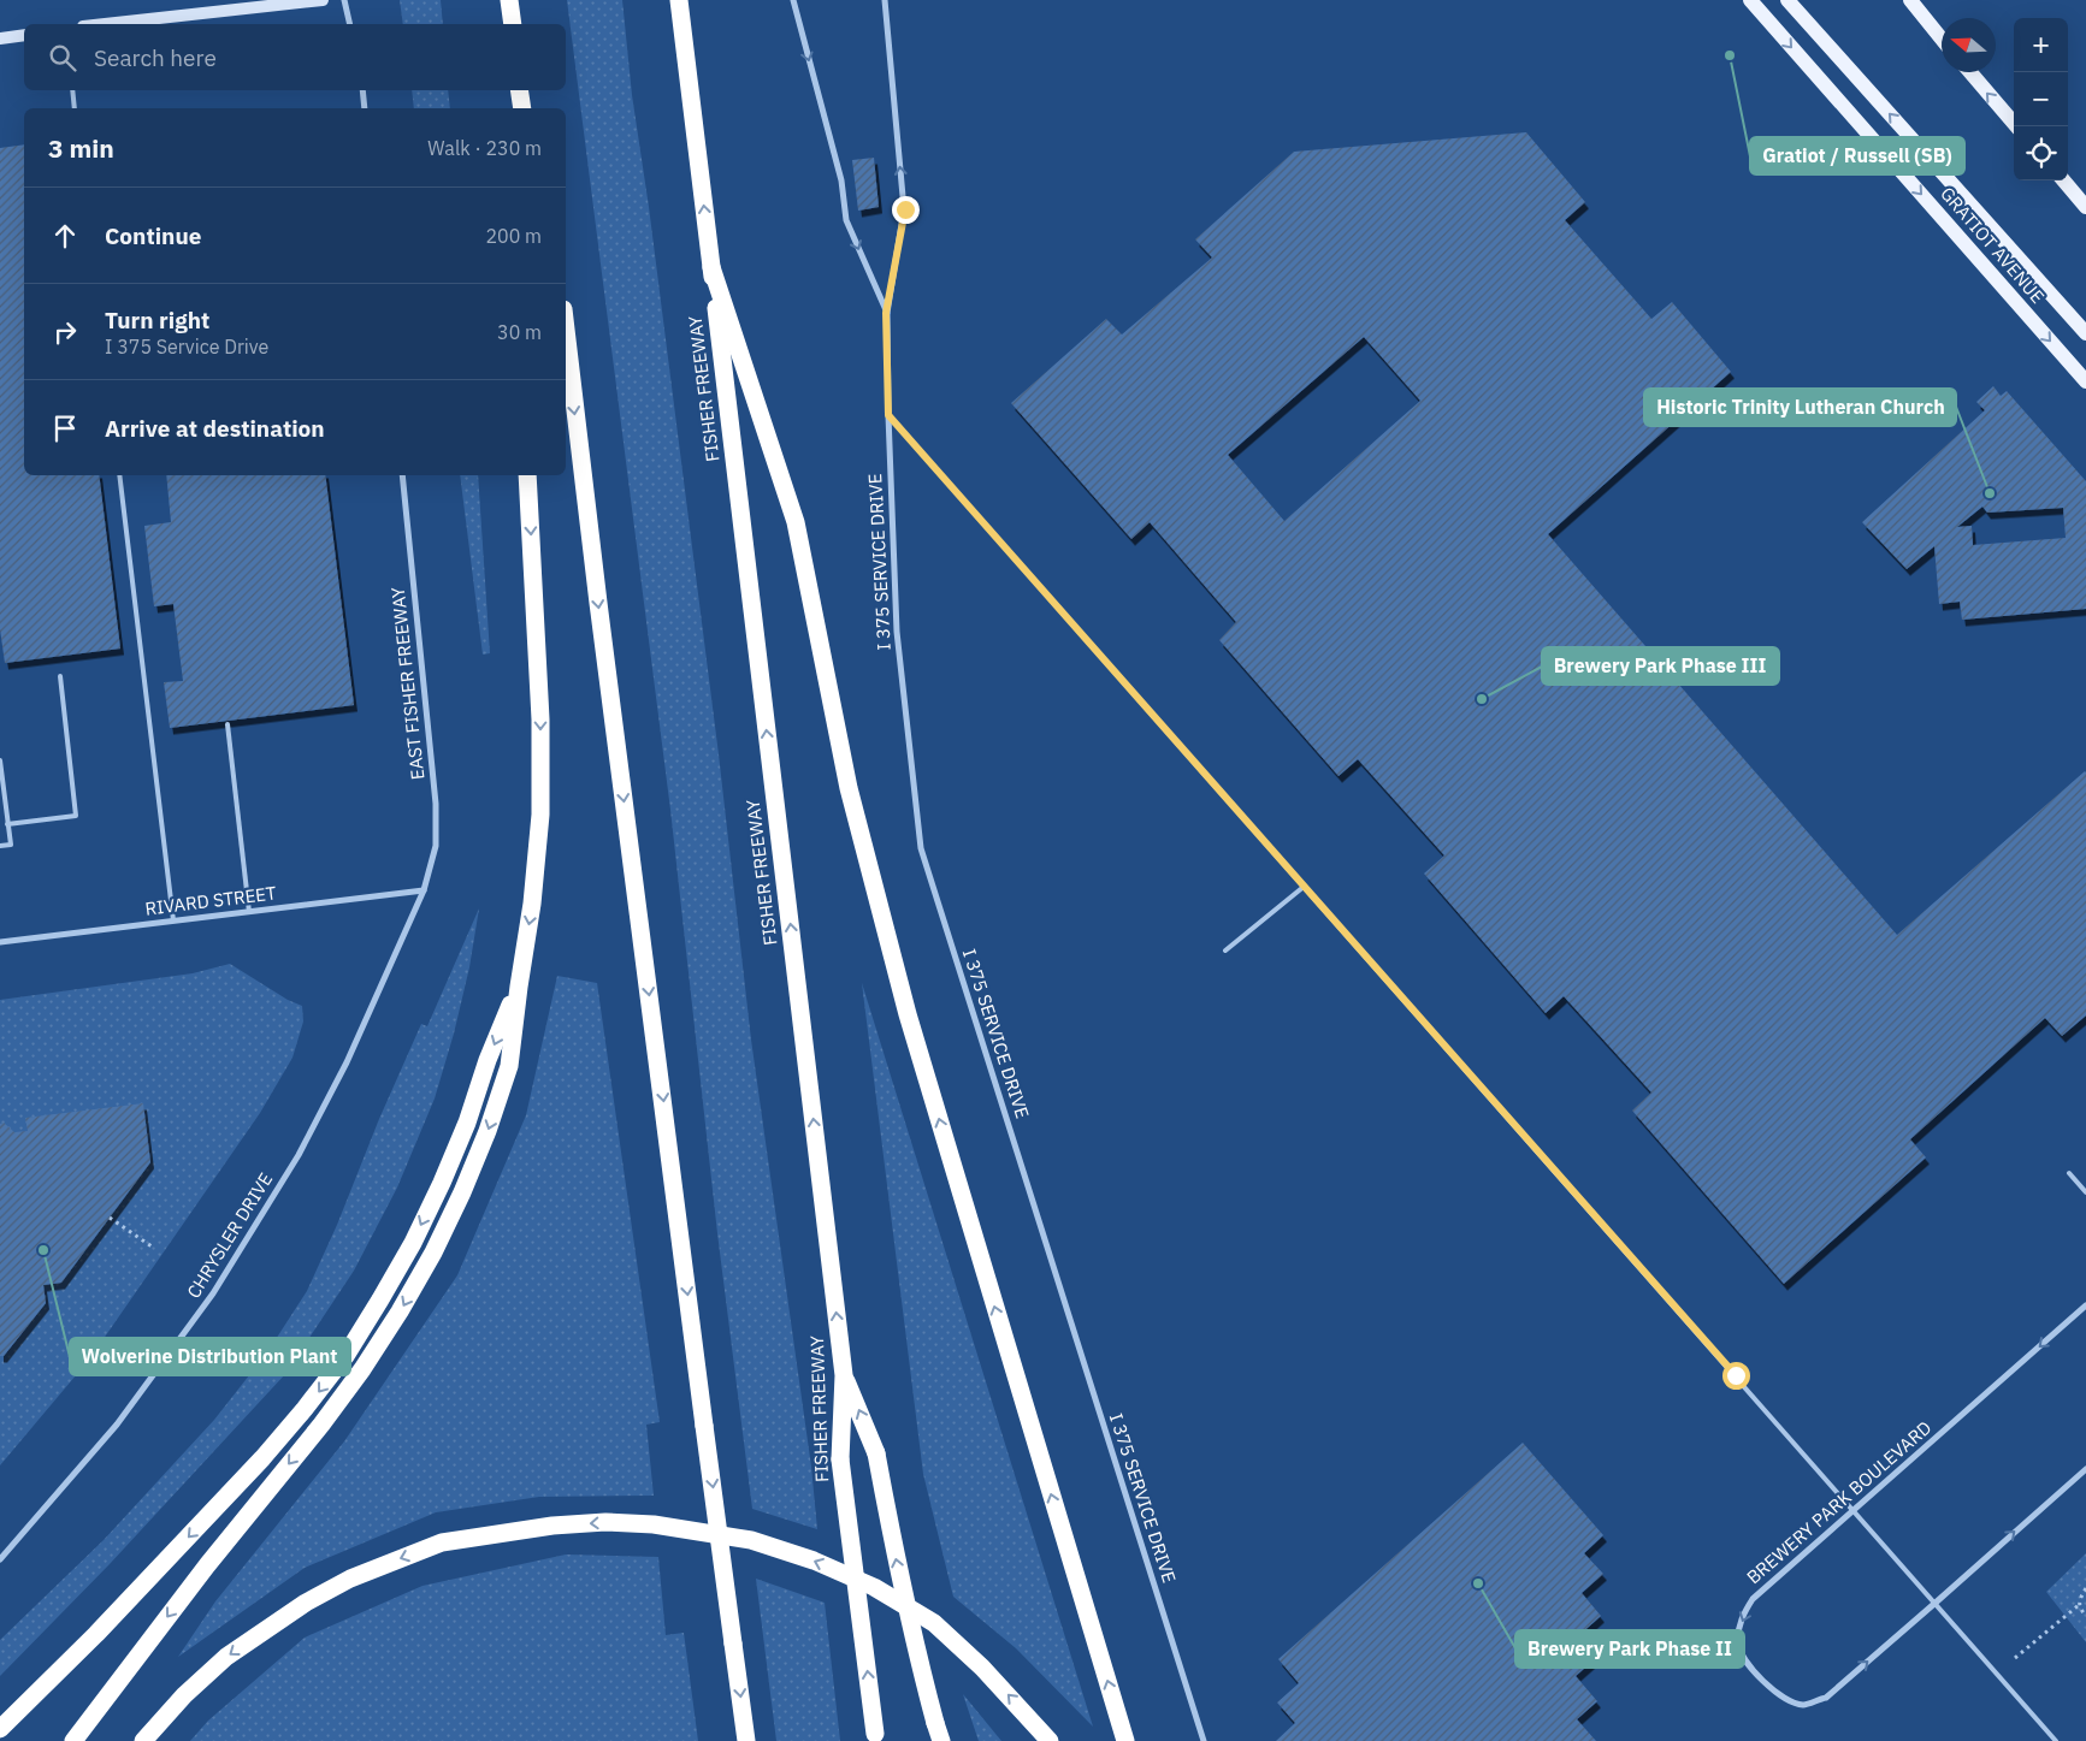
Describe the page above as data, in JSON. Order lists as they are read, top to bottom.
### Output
{
  "streets": {
    "highway": ["FISHER FREEWAY"],
    "main road": ["GRATIOT AVENUE"],
    "street": [
      "I 375 SERVICE DRIVE",
      "EAST FISHER FREEWAY",
      "RIVARD STREET",
      "CHRYSLER DRIVE",
      "BREWERY PARK BOULEVARD"
    ]
  },
  "crossings": [
    ["EAST FISHER FREEWAY", "RIVARD STREET"],
    ["EAST FISHER FREEWAY", "CHRYSLER DRIVE"],
    ["RIVARD STREET", "CHRYSLER DRIVE"]
  ],
  "places": [
    "Gratiot / Russell (SB)",
    "Historic Trinity Lutheran Church",
    "Brewery Park Phase III",
    "Wolverine Distribution Plant",
    "Brewery Park Phase II"
  ],
  "north": "left",
  "page": {
    "map_buttons": ["+", "−"],
    "search": "Search here",
    "heading": ["3 min", "Walk · 230 m"],
    "list": [
      ["Continue", "200 m"],
      ["Turn right", "I 375 Service Drive", "30 m"],
      "Arrive at destination"
    ]
  }
}
